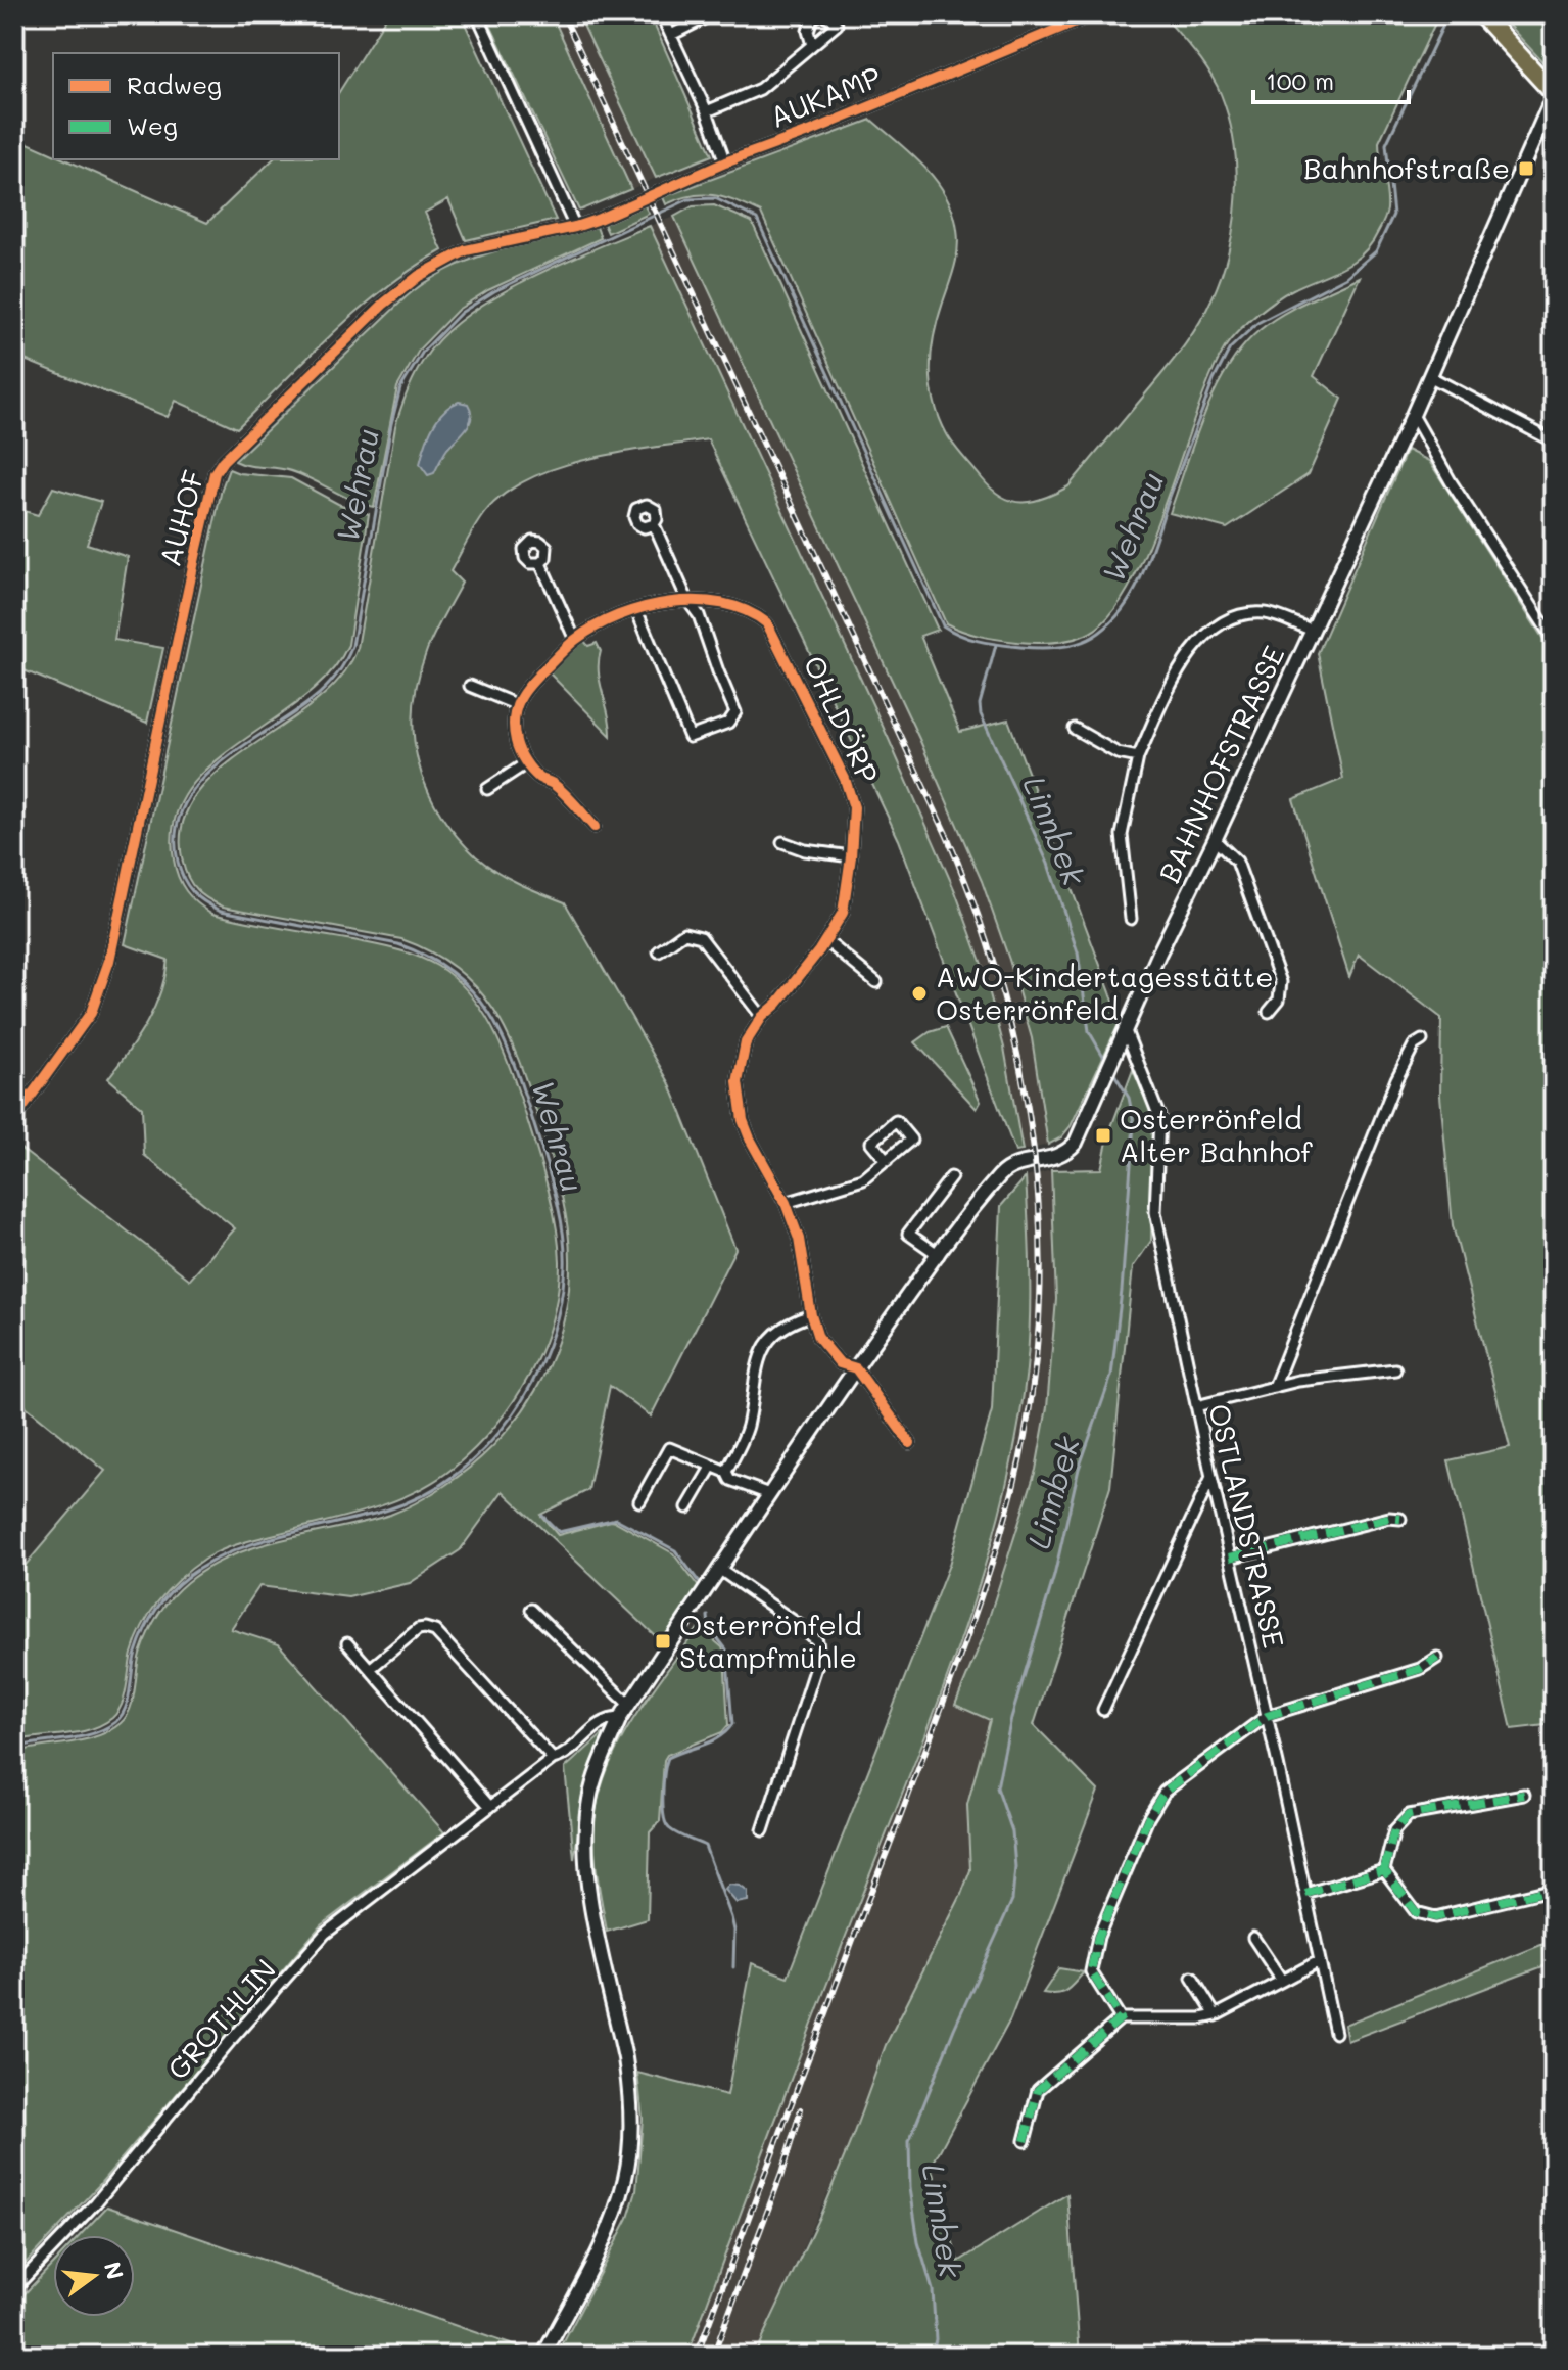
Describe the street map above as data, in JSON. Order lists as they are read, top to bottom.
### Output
{
  "streets": {
    "main road": ["BAHNHOFSTRASSE"],
    "street": [
      "AUKAMP",
      "AUHOF",
      "OHLDÖRP",
      "OSTLANDSTRASSE",
      "GROTHLIN"
    ]
  },
  "crossings": [
    ["AUKAMP", "AUHOF"],
    ["BAHNHOFSTRASSE", "OSTLANDSTRASSE"]
  ],
  "water": ["Wehrau", "Linnbek"],
  "places": {
    "transit": ["Bahnhofstraße", "Osterrönfeld Alter Bahnhof", "Osterrönfeld Stampfmühle"],
    "other": ["AWO-Kindertagesstätte Osterrönfeld"]
  },
  "legend": ["Radweg", "Weg"],
  "scale_bar": "100 m",
  "north": "right"
}
